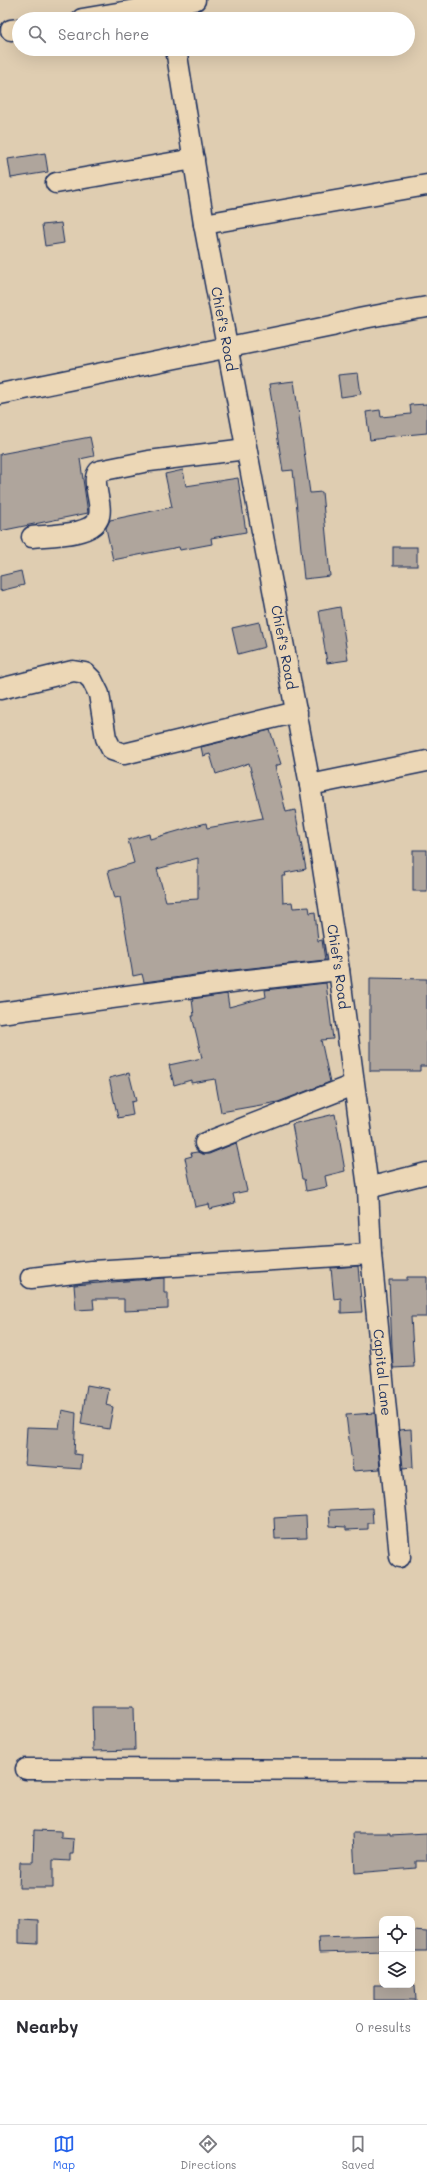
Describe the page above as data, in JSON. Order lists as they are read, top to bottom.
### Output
{
  "streets": {
    "street": ["Chief's Road", "Capital Lane"]
  },
  "crossings": [
    ["Chief's Road", "Capital Lane"]
  ],
  "page": {
    "search": "Search here",
    "heading": ["Nearby", "0 results"],
    "nav": ["Map", "Directions", "Saved"]
  }
}
